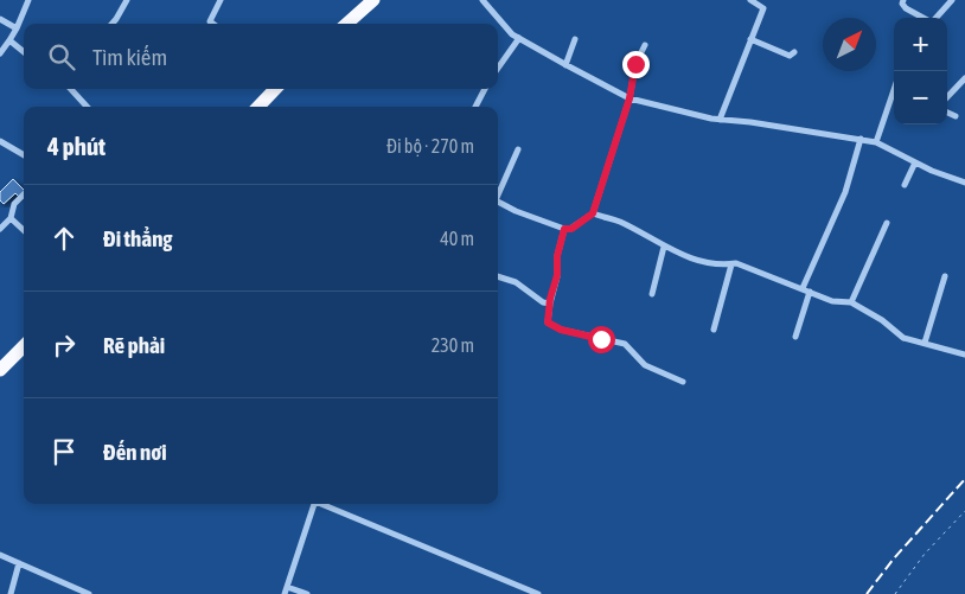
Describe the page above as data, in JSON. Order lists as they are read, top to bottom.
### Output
{
  "north": "top right",
  "page": {
    "map_buttons": ["+", "−"],
    "search": "Tìm kiếm",
    "heading": ["4 phút", "Đi bộ · 270 m"],
    "list": [
      ["Đi thẳng", "40 m"],
      ["Rẽ phải", "230 m"],
      "Đến nơi"
    ]
  }
}
